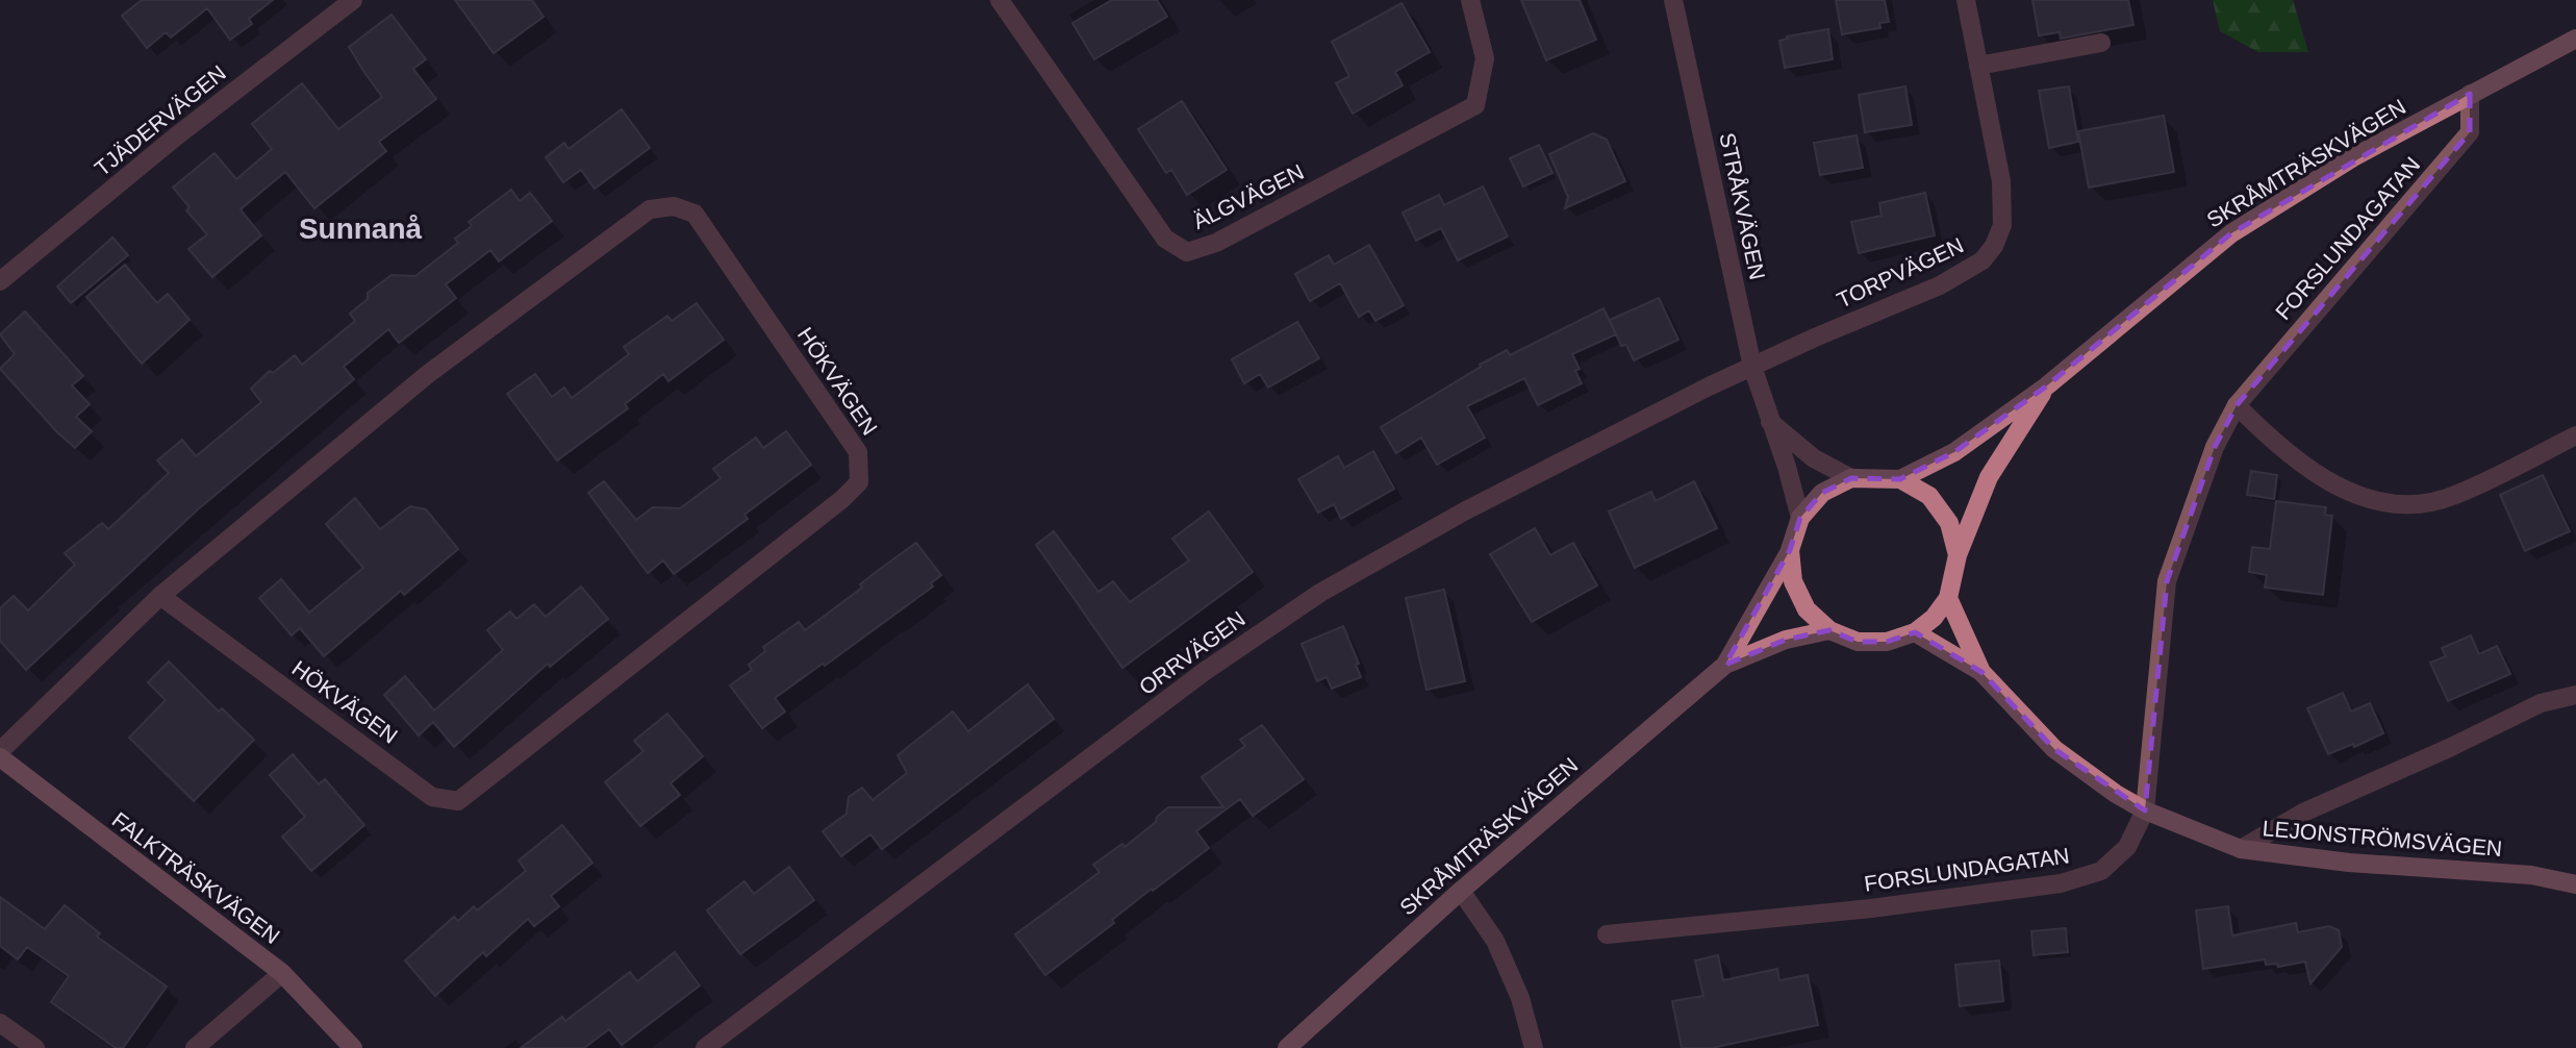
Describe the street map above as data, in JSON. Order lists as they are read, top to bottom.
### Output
{
  "streets": {
    "main road": ["SKRÅMTRÄSKVÄGEN", "LEJONSTRÖMSVÄGEN", "FALKTRÄSKVÄGEN"],
    "street": [
      "TJÄDERVÄGEN",
      "ÄLGVÄGEN",
      "STRÅKVÄGEN",
      "FORSLUNDAGATAN",
      "TORPVÄGEN",
      "HÖKVÄGEN",
      "ORRVÄGEN"
    ]
  },
  "crossings": [
    ["SKRÅMTRÄSKVÄGEN", "STRÅKVÄGEN"],
    ["SKRÅMTRÄSKVÄGEN", "FORSLUNDAGATAN"],
    ["SKRÅMTRÄSKVÄGEN", "LEJONSTRÖMSVÄGEN"],
    ["STRÅKVÄGEN", "TORPVÄGEN"],
    ["STRÅKVÄGEN", "ORRVÄGEN"],
    ["STRÅKVÄGEN", "LEJONSTRÖMSVÄGEN"],
    ["FORSLUNDAGATAN", "LEJONSTRÖMSVÄGEN"],
    ["TORPVÄGEN", "ORRVÄGEN"]
  ],
  "districts": ["Sunnanå"]
}
